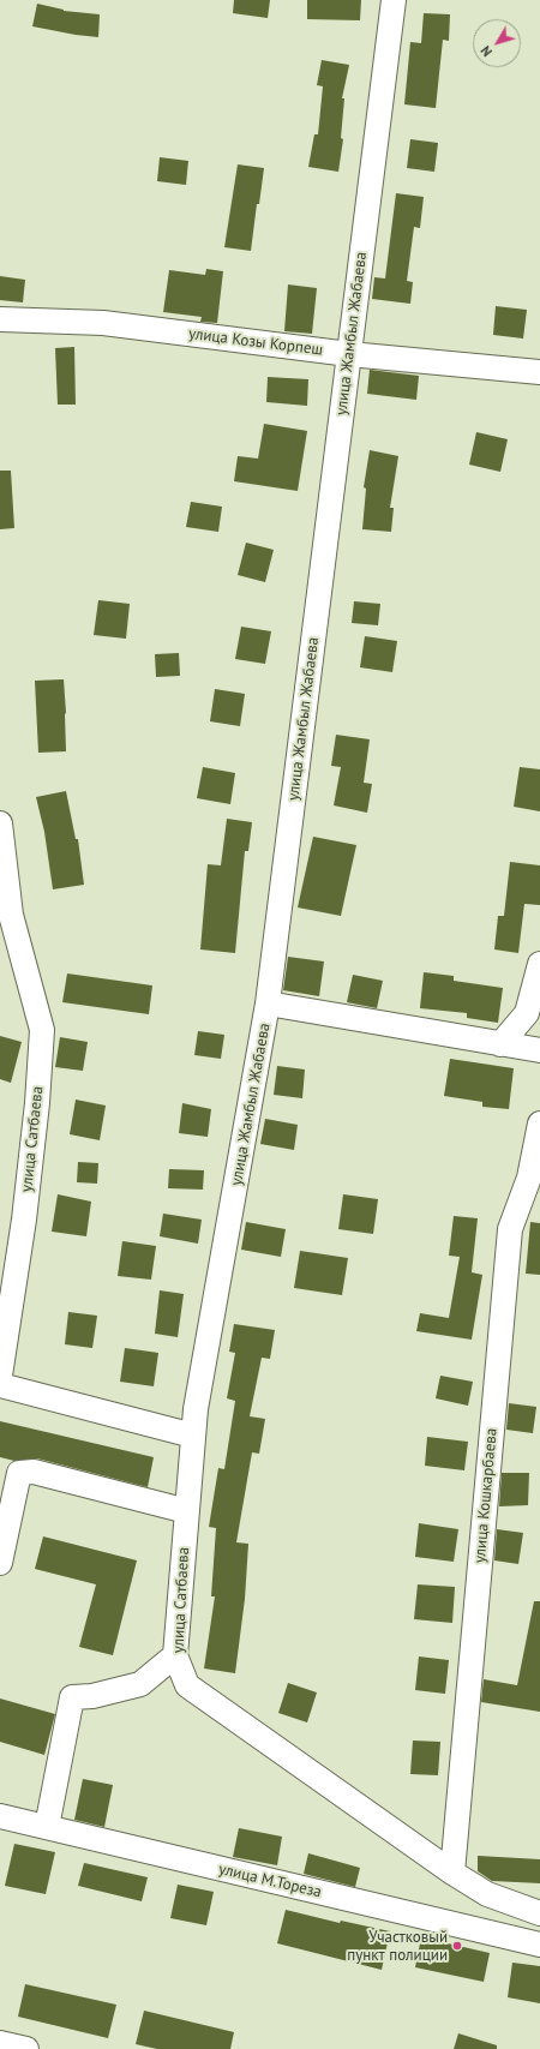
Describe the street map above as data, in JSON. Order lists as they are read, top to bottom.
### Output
{
  "streets": {
    "street": [
      "улица Жамбыл Жабаева",
      "улица Козы Корпеш",
      "улица Сатбаева",
      "улица Кошкарбаева",
      "улица М.Тореза"
    ]
  },
  "crossings": [
    ["улица Жамбыл Жабаева", "улица Козы Корпеш"],
    ["улица Жамбыл Жабаева", "улица Сатбаева"],
    ["улица Сатбаева", "улица Кошкарбаева"]
  ],
  "places": ["Участковый пункт полиции"],
  "north": "bottom left"
}
